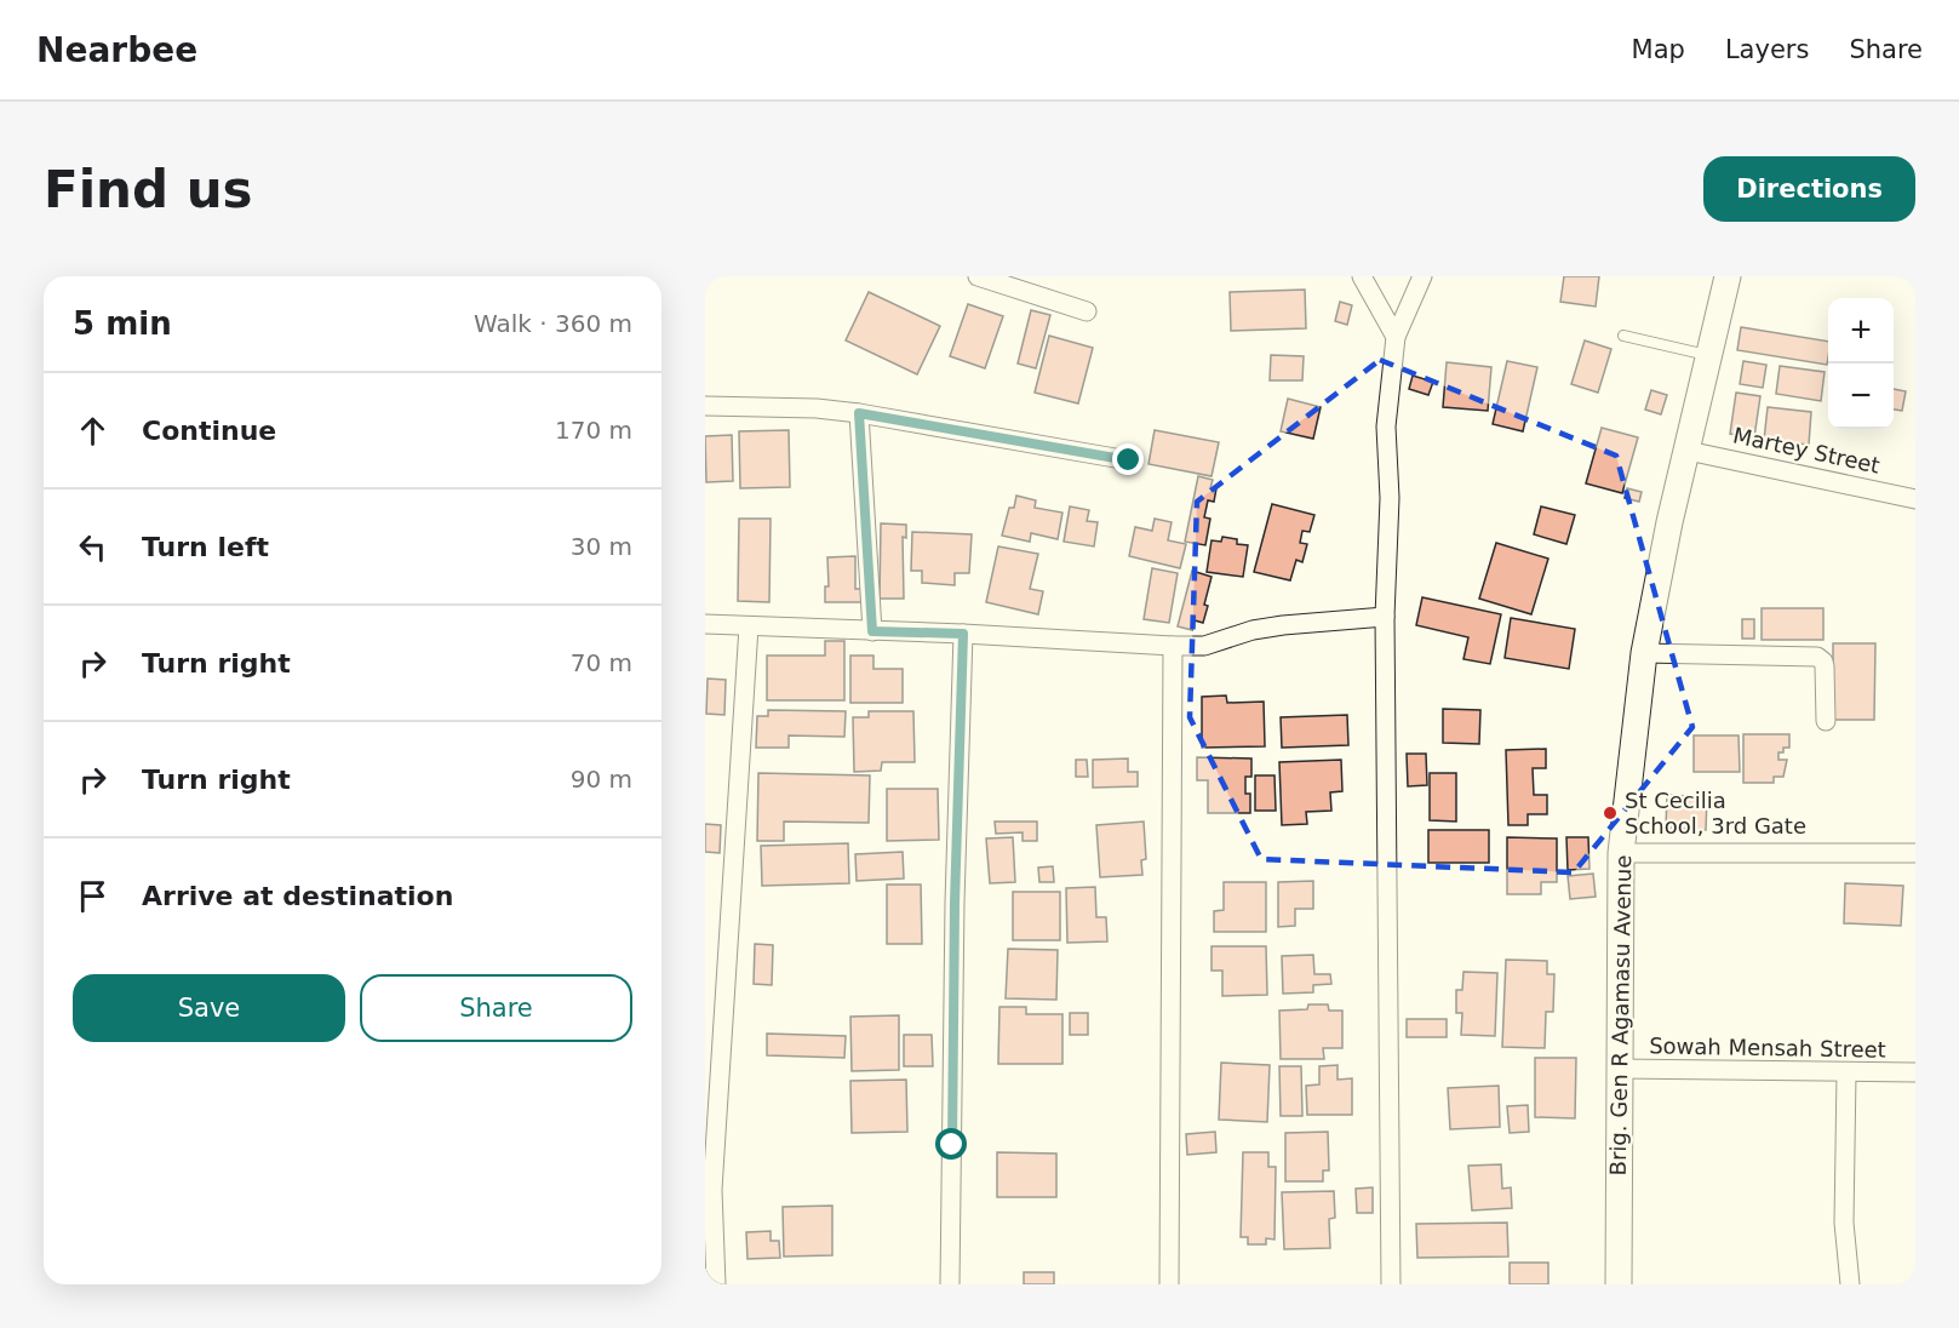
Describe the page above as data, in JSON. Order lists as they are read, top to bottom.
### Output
{
  "streets": {
    "street": ["Martey Street", "Brig. Gen R Agamasu Avenue", "Sowah Mensah Street"]
  },
  "crossings": [
    ["Martey Street", "Brig. Gen R Agamasu Avenue"],
    ["Brig. Gen R Agamasu Avenue", "Sowah Mensah Street"]
  ],
  "places": ["St Cecilia School, 3rd Gate"],
  "page": {
    "header": "Nearbee",
    "nav": ["Map", "Layers", "Share"],
    "buttons": [
      "Directions",
      ["Save", "Share"]
    ],
    "title": "Find us",
    "heading": ["5 min", "Walk · 360 m"],
    "map_buttons": ["+", "−"],
    "list": [
      ["Continue", "170 m"],
      ["Turn left", "30 m"],
      ["Turn right", "70 m"],
      ["Turn right", "90 m"],
      "Arrive at destination"
    ]
  }
}
